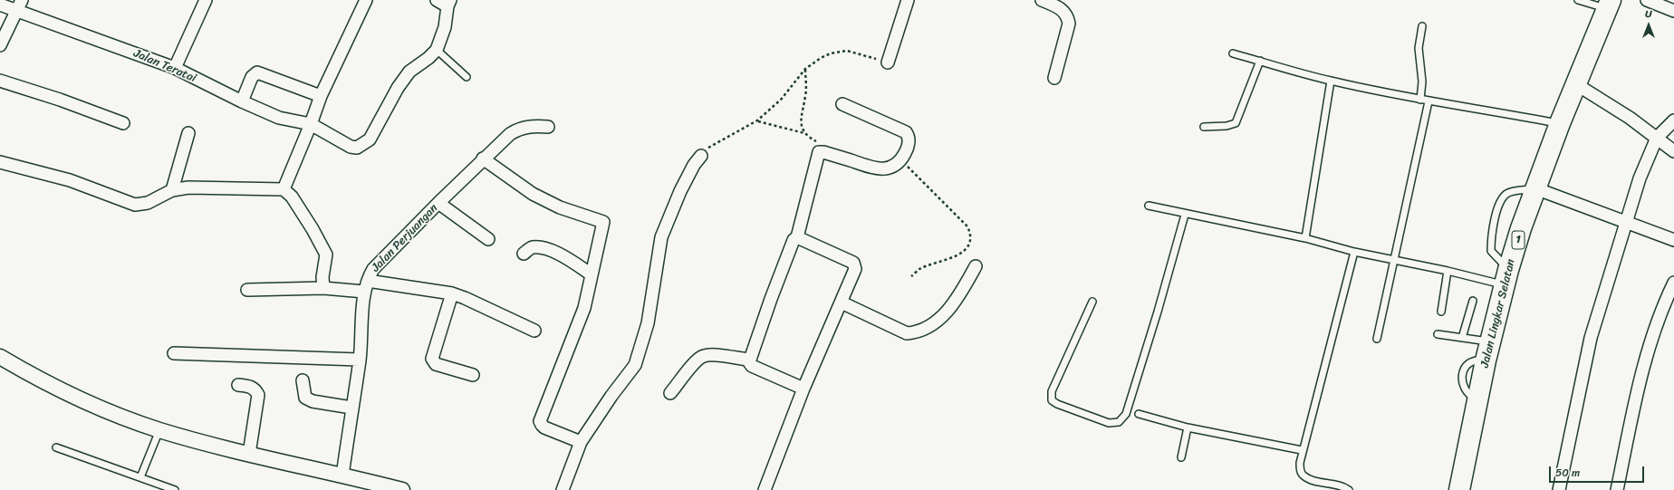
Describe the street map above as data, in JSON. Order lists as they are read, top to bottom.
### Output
{
  "streets": {
    "highway": ["1", "Jalan Lingkar Selatan"],
    "street": ["Jalan Teratai", "Jalan Perjuangan"]
  },
  "scale_bar": "50 m",
  "north": "top"
}
